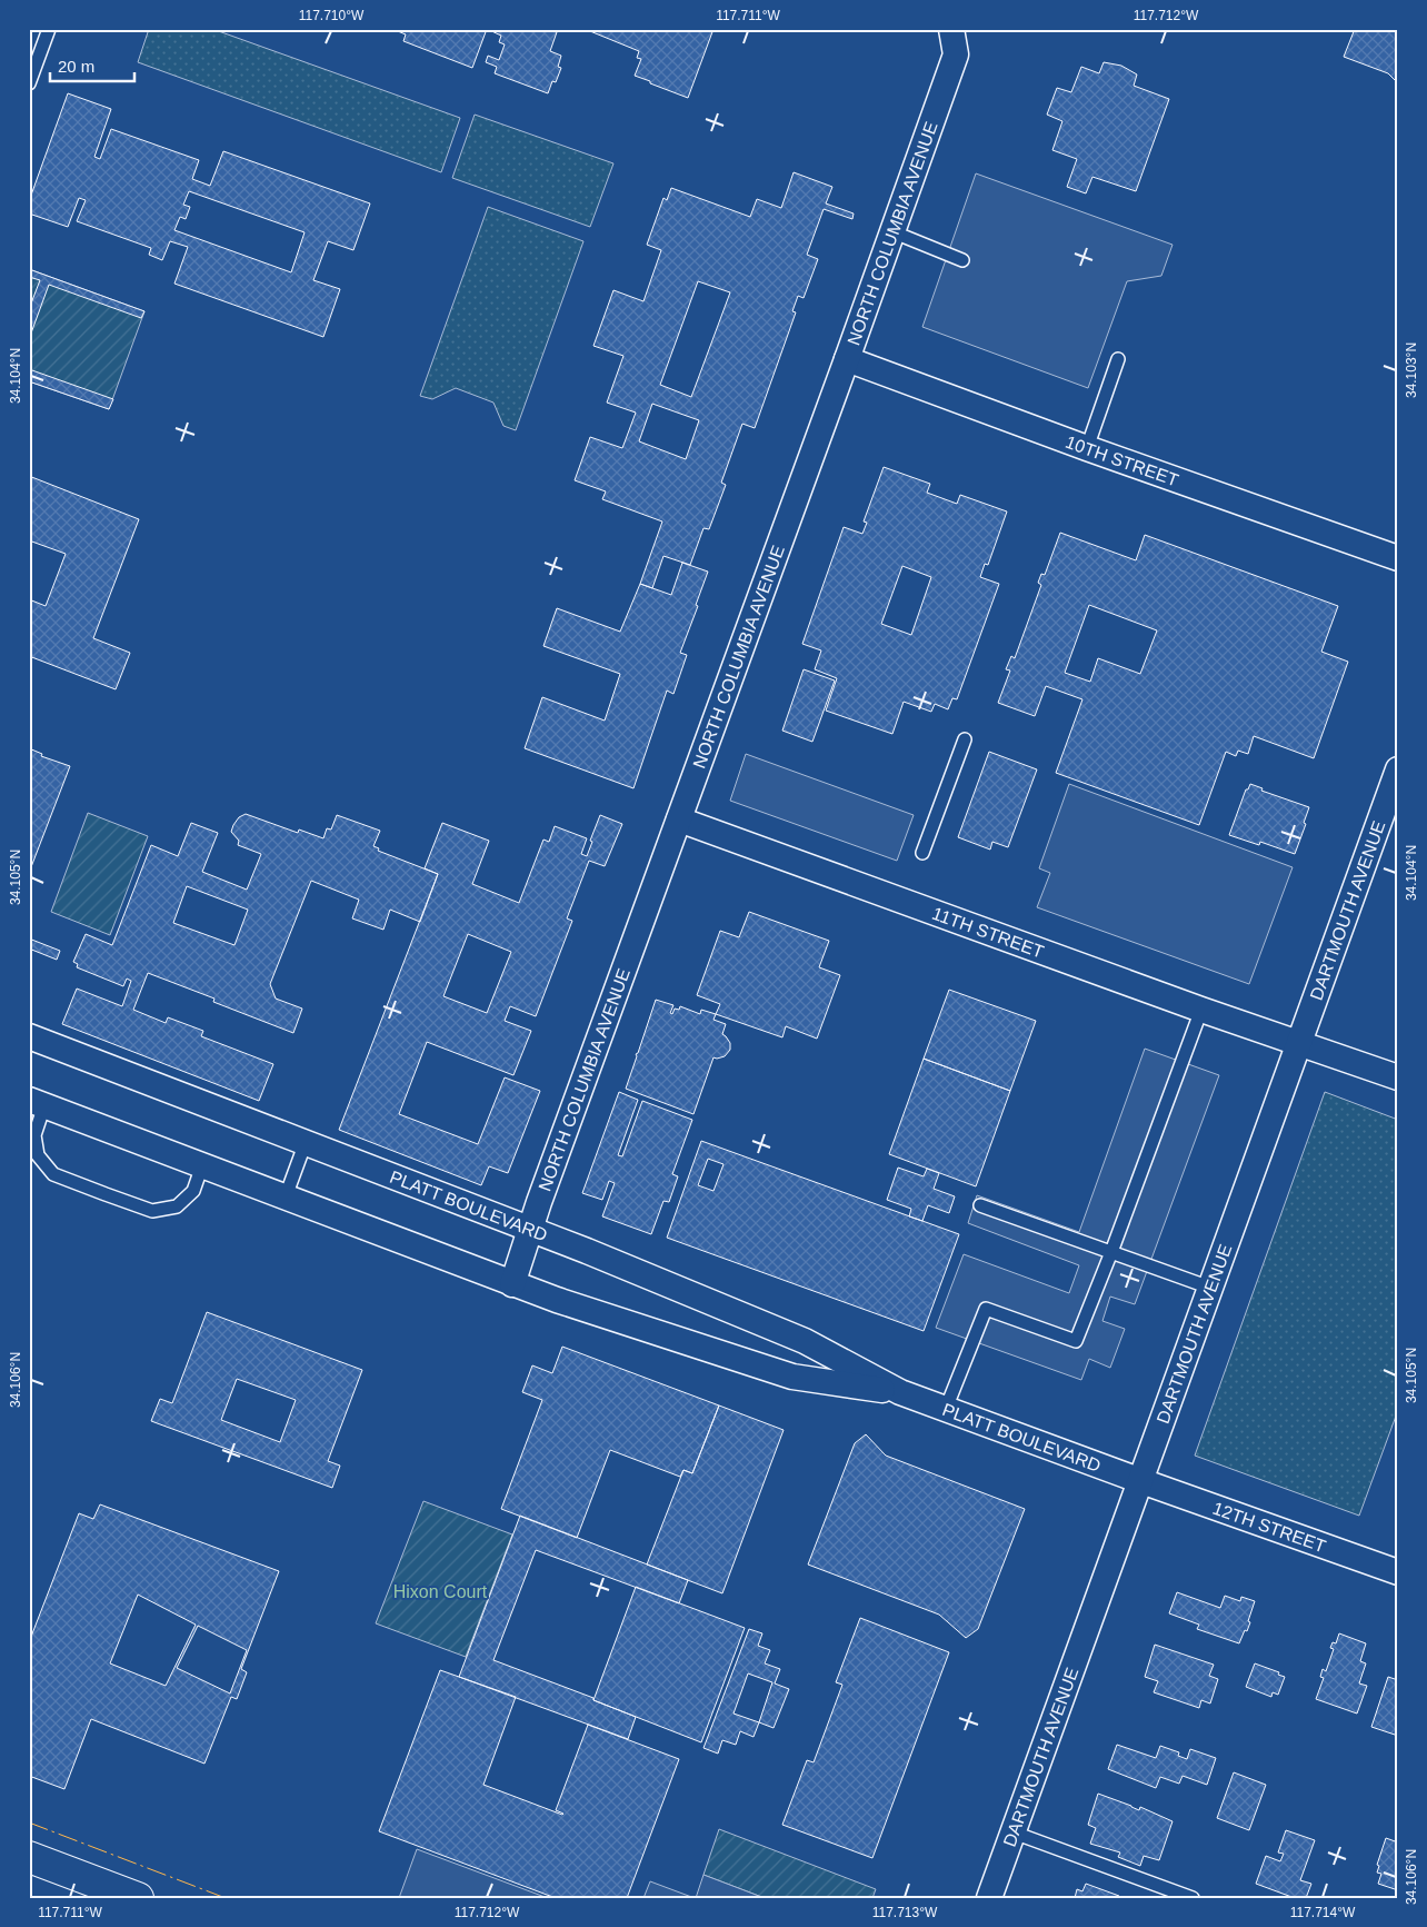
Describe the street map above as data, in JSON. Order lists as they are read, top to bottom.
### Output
{
  "streets": {
    "street": [
      "NORTH COLUMBIA AVENUE",
      "10TH STREET",
      "DARTMOUTH AVENUE",
      "11TH STREET",
      "PLATT BOULEVARD",
      "12TH STREET"
    ]
  },
  "crossings": [
    ["NORTH COLUMBIA AVENUE", "10TH STREET"],
    ["NORTH COLUMBIA AVENUE", "11TH STREET"],
    ["NORTH COLUMBIA AVENUE", "PLATT BOULEVARD"],
    ["DARTMOUTH AVENUE", "11TH STREET"],
    ["DARTMOUTH AVENUE", "PLATT BOULEVARD"],
    ["DARTMOUTH AVENUE", "12TH STREET"],
    ["PLATT BOULEVARD", "12TH STREET"]
  ],
  "parks": ["Hixon Court"],
  "scale_bar": "20 m",
  "coordinates": [
    "117.710°W",
    "117.711°W",
    "117.712°W",
    "34.103°N",
    "34.104°N",
    "34.105°N",
    "34.106°N",
    "117.713°W",
    "117.714°W"
  ]
}
